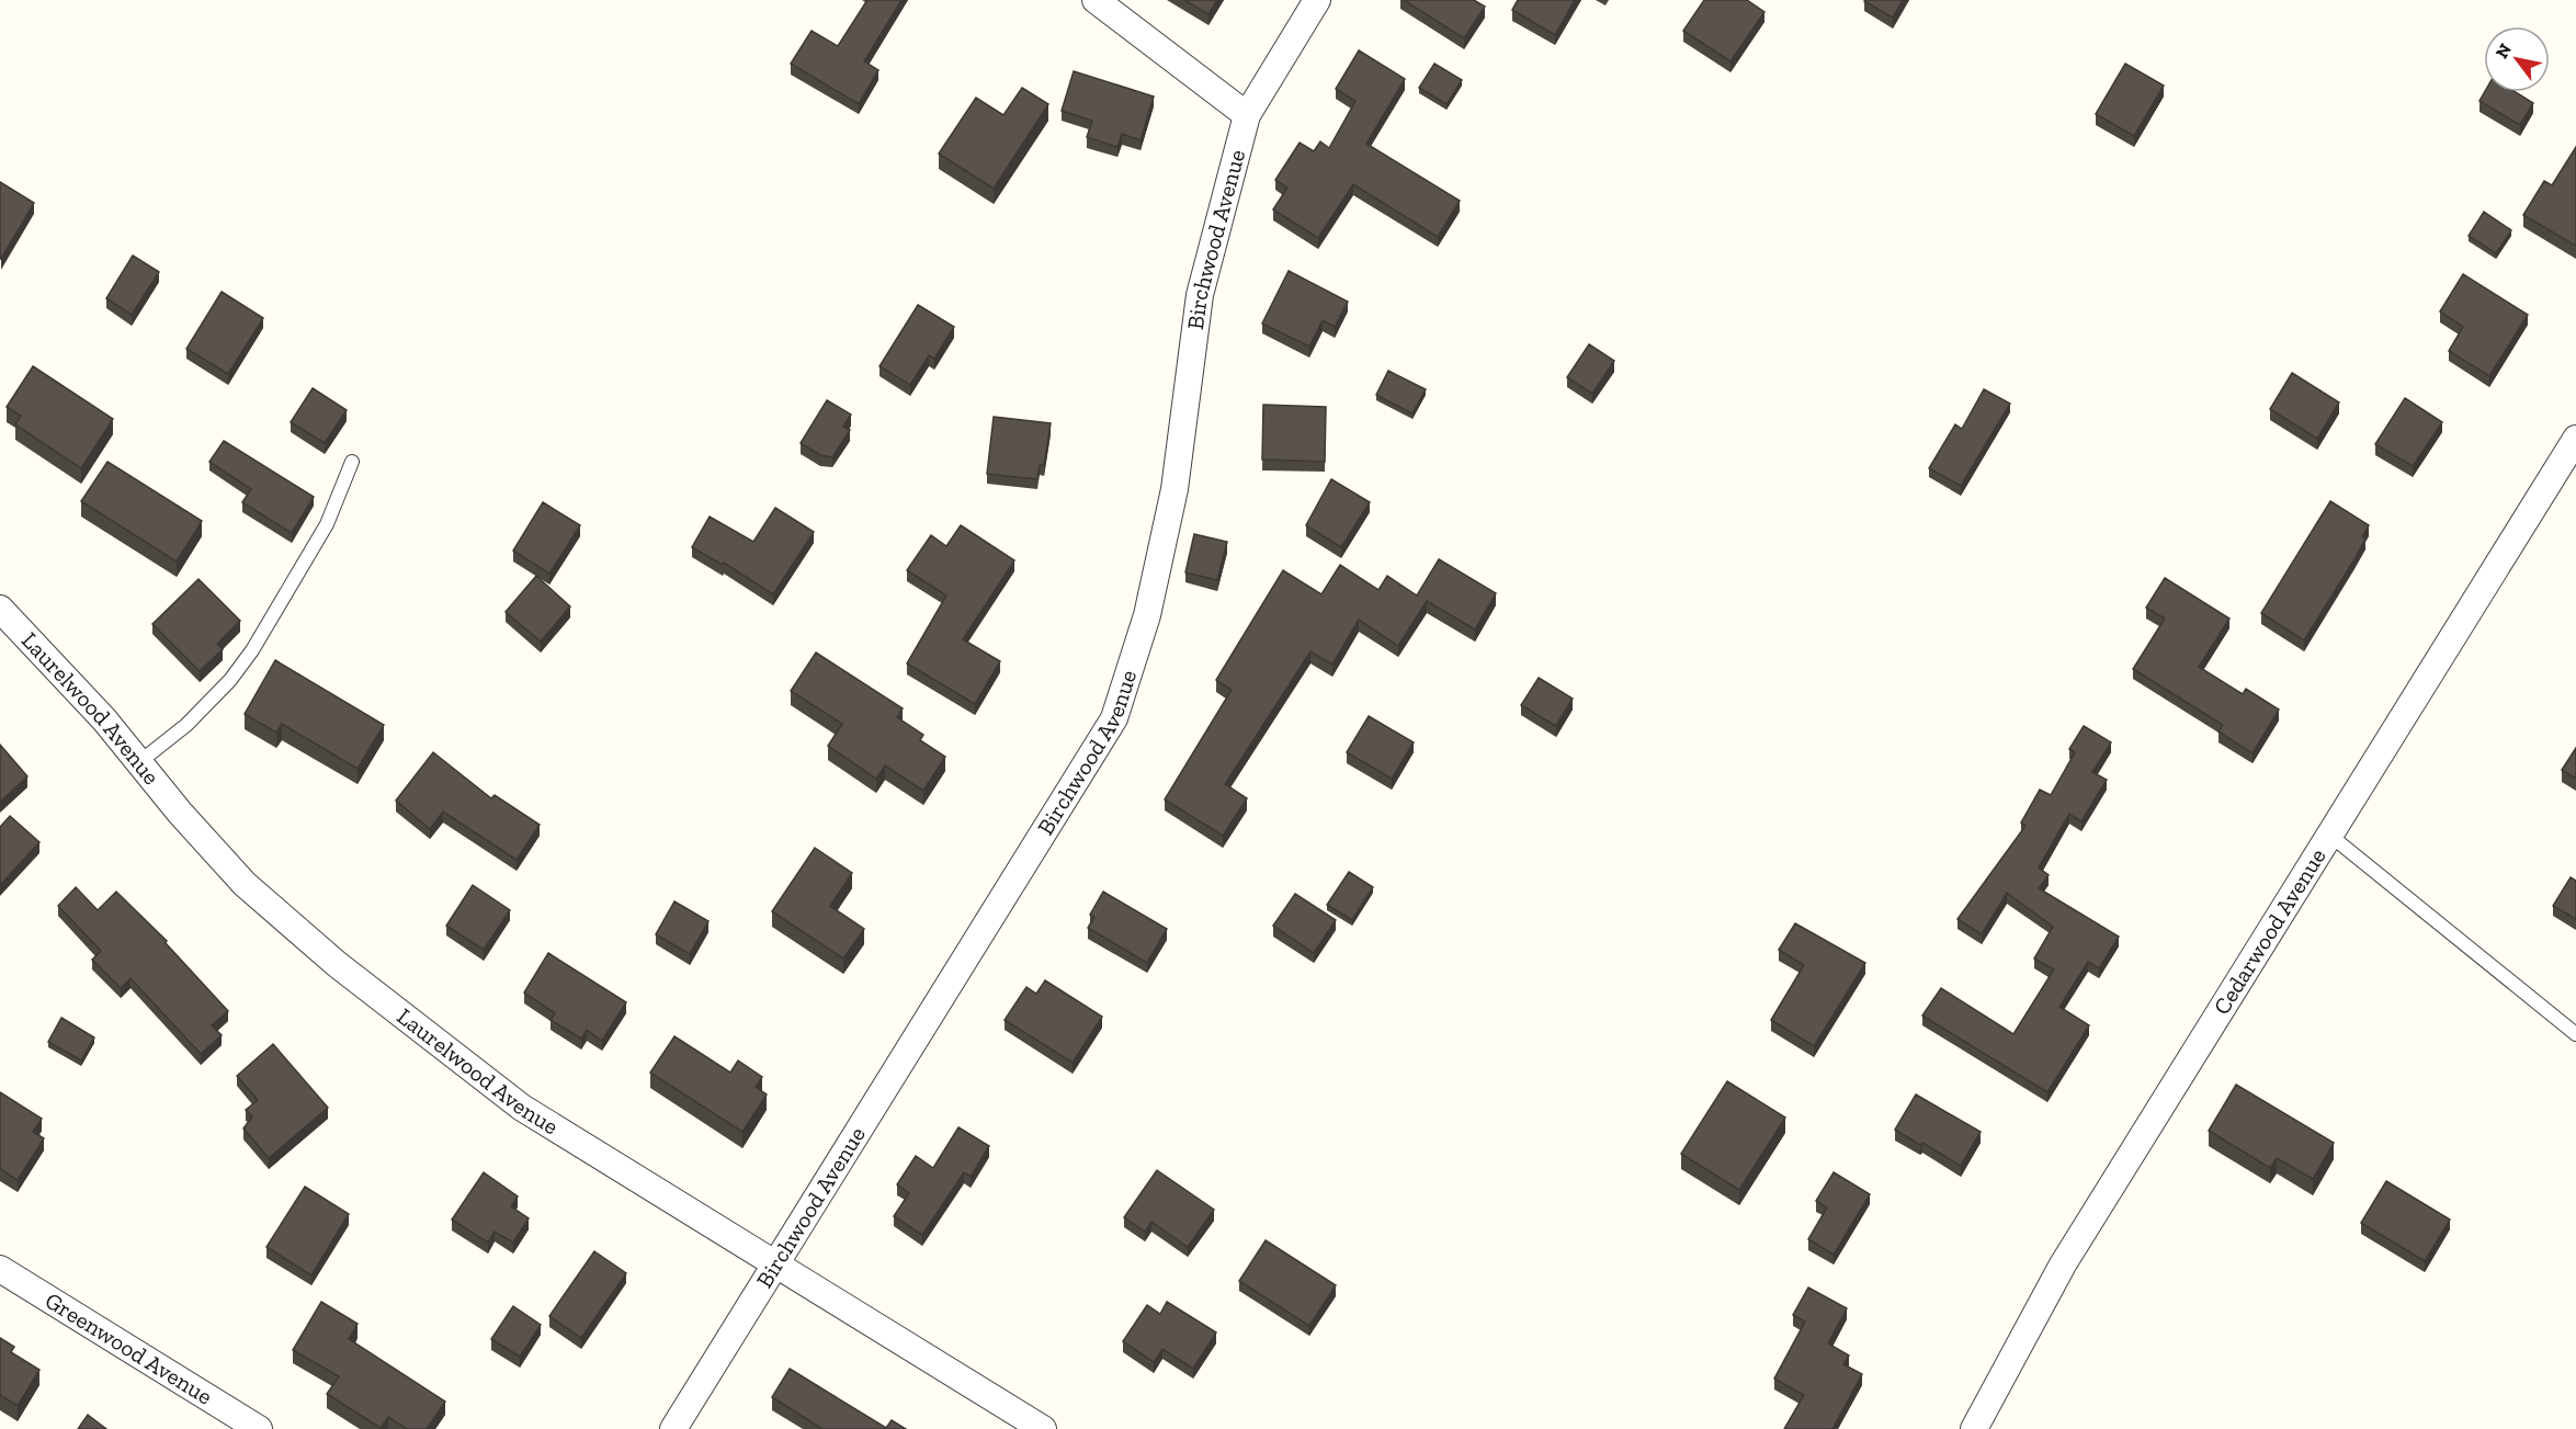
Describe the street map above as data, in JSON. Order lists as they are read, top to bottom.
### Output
{
  "streets": {
    "street": [
      "Birchwood Avenue",
      "Laurelwood Avenue",
      "Cedarwood Avenue",
      "Greenwood Avenue"
    ]
  },
  "crossings": [
    ["Birchwood Avenue", "Laurelwood Avenue"]
  ],
  "north": "top left"
}
